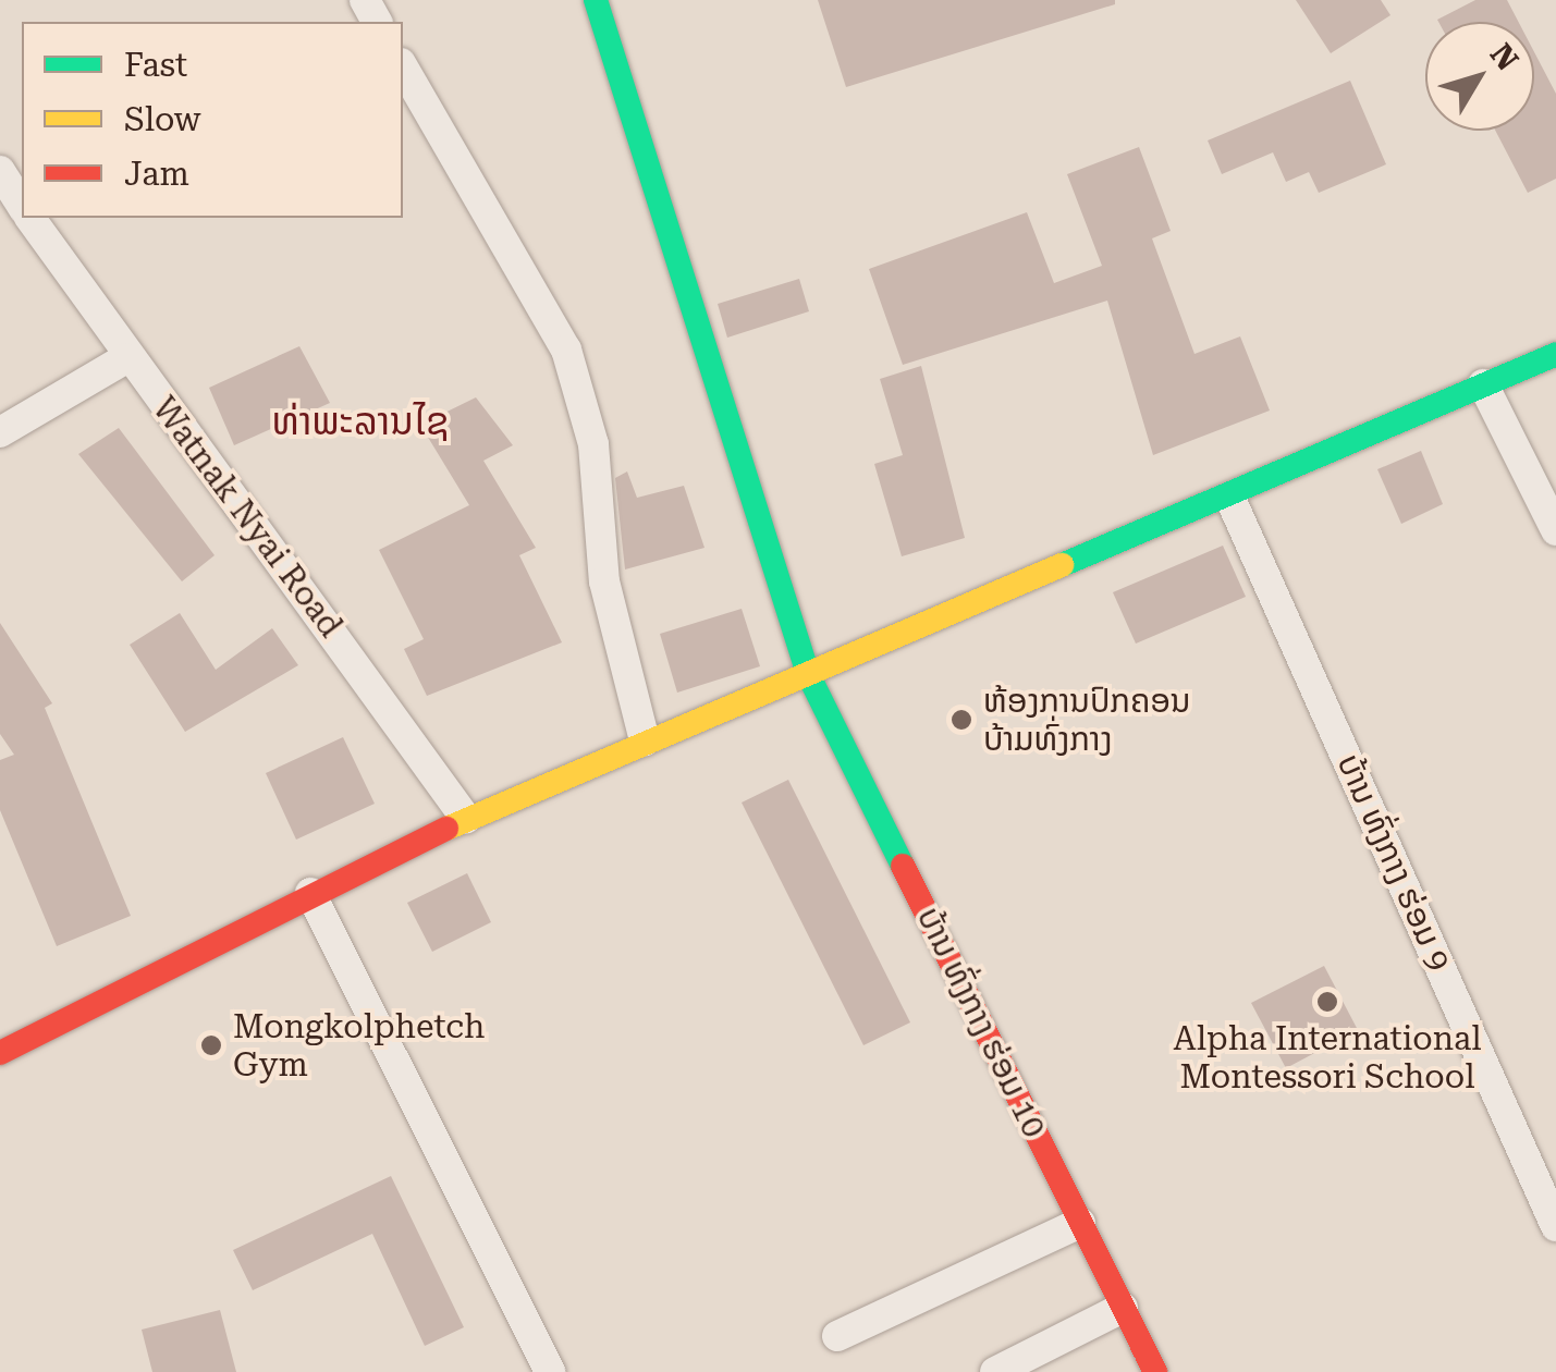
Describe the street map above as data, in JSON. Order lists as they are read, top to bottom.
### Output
{
  "streets": {
    "street": ["Watnak Nyai Road", "ບ້ານ ທົ່ງກາງ ຮ່ອມ 9", "ບ້ານ ທົ່ງກາງ ຮ່ອມ 10"]
  },
  "districts": ["ທ່າພະລານໄຊ"],
  "places": ["ຫ້ອງການປົກຄອນ ບ້າມທົ່ງກາງ", "Alpha International Montessori School", "Mongkolphetch Gym"],
  "legend": ["Fast", "Slow", "Jam"],
  "north": "top right"
}
